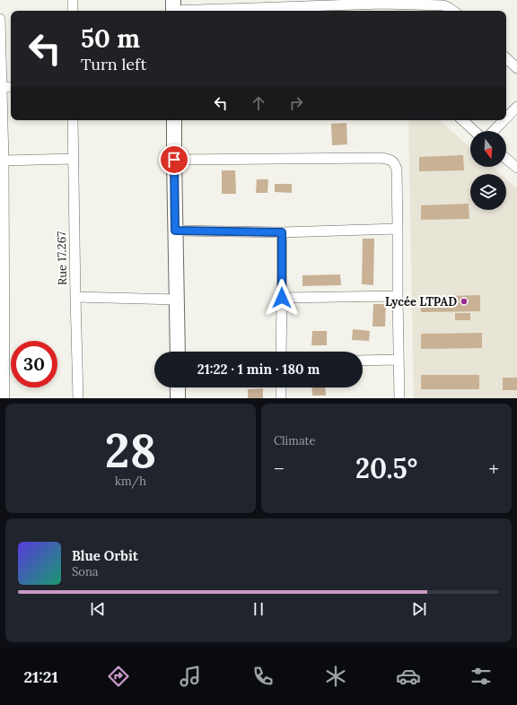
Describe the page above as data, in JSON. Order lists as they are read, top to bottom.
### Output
{
  "streets": {
    "street": ["Rue 17.267"]
  },
  "places": ["Lycée LTPAD"],
  "north": "bottom",
  "page": {
    "turn": ["50 m", "Turn left"],
    "limit": "30",
    "trip": "21:22 · 1 min · 180 m",
    "tile": [
      ["28", "km/h"],
      "Climate"
    ],
    "heat": ["−", "20.5°", "+"],
    "song": ["Blue Orbit", "Sona"],
    "tabs": "21:21"
  }
}
